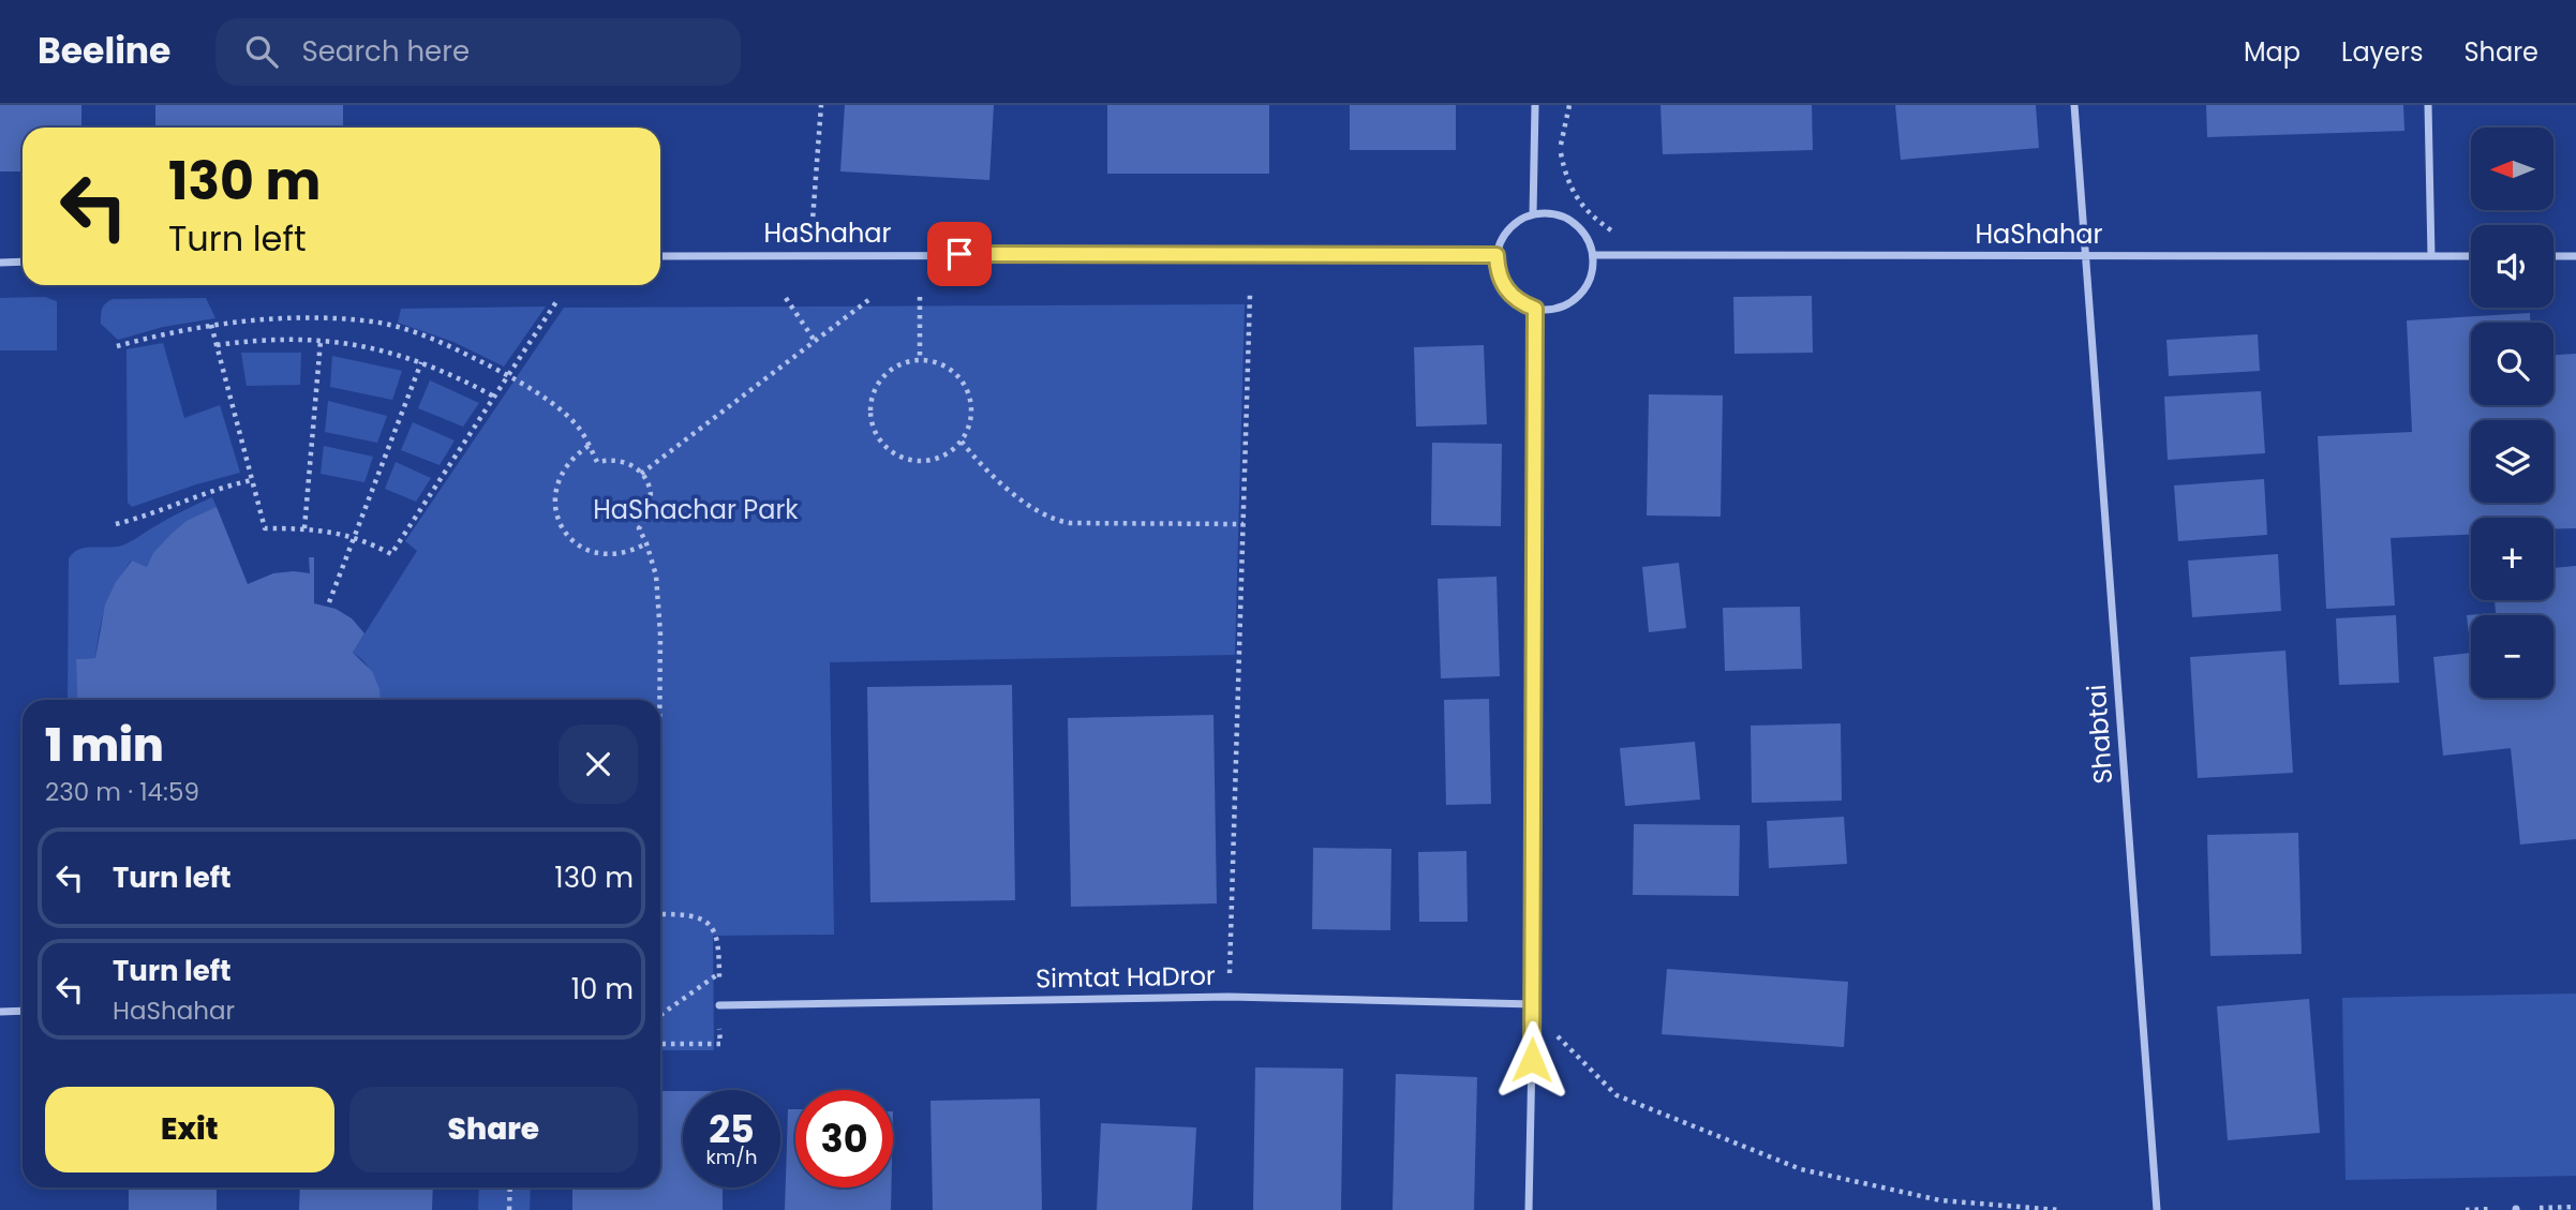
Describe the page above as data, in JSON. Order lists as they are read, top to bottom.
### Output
{
  "streets": {
    "street": ["HaShahar", "Shabtai", "Simtat HaDror"]
  },
  "crossings": [
    ["HaShahar", "Shabtai"]
  ],
  "parks": ["HaShachar Park"],
  "north": "left",
  "page": {
    "header": "Beeline",
    "search": "Search here",
    "nav": ["Map", "Layers", "Share"],
    "map_buttons": ["+", "−"],
    "turn": ["130 m", "Turn left"],
    "heading": ["1 min", "230 m · 14:59"],
    "list": [
      {
        "name": "Turn left",
        "value": "130 m"
      },
      {
        "name": "Turn left",
        "note": "HaShahar",
        "value": "10 m"
      }
    ],
    "buttons": ["Exit", "Share"],
    "speed": "25 km/h",
    "limit": "30"
  }
}
